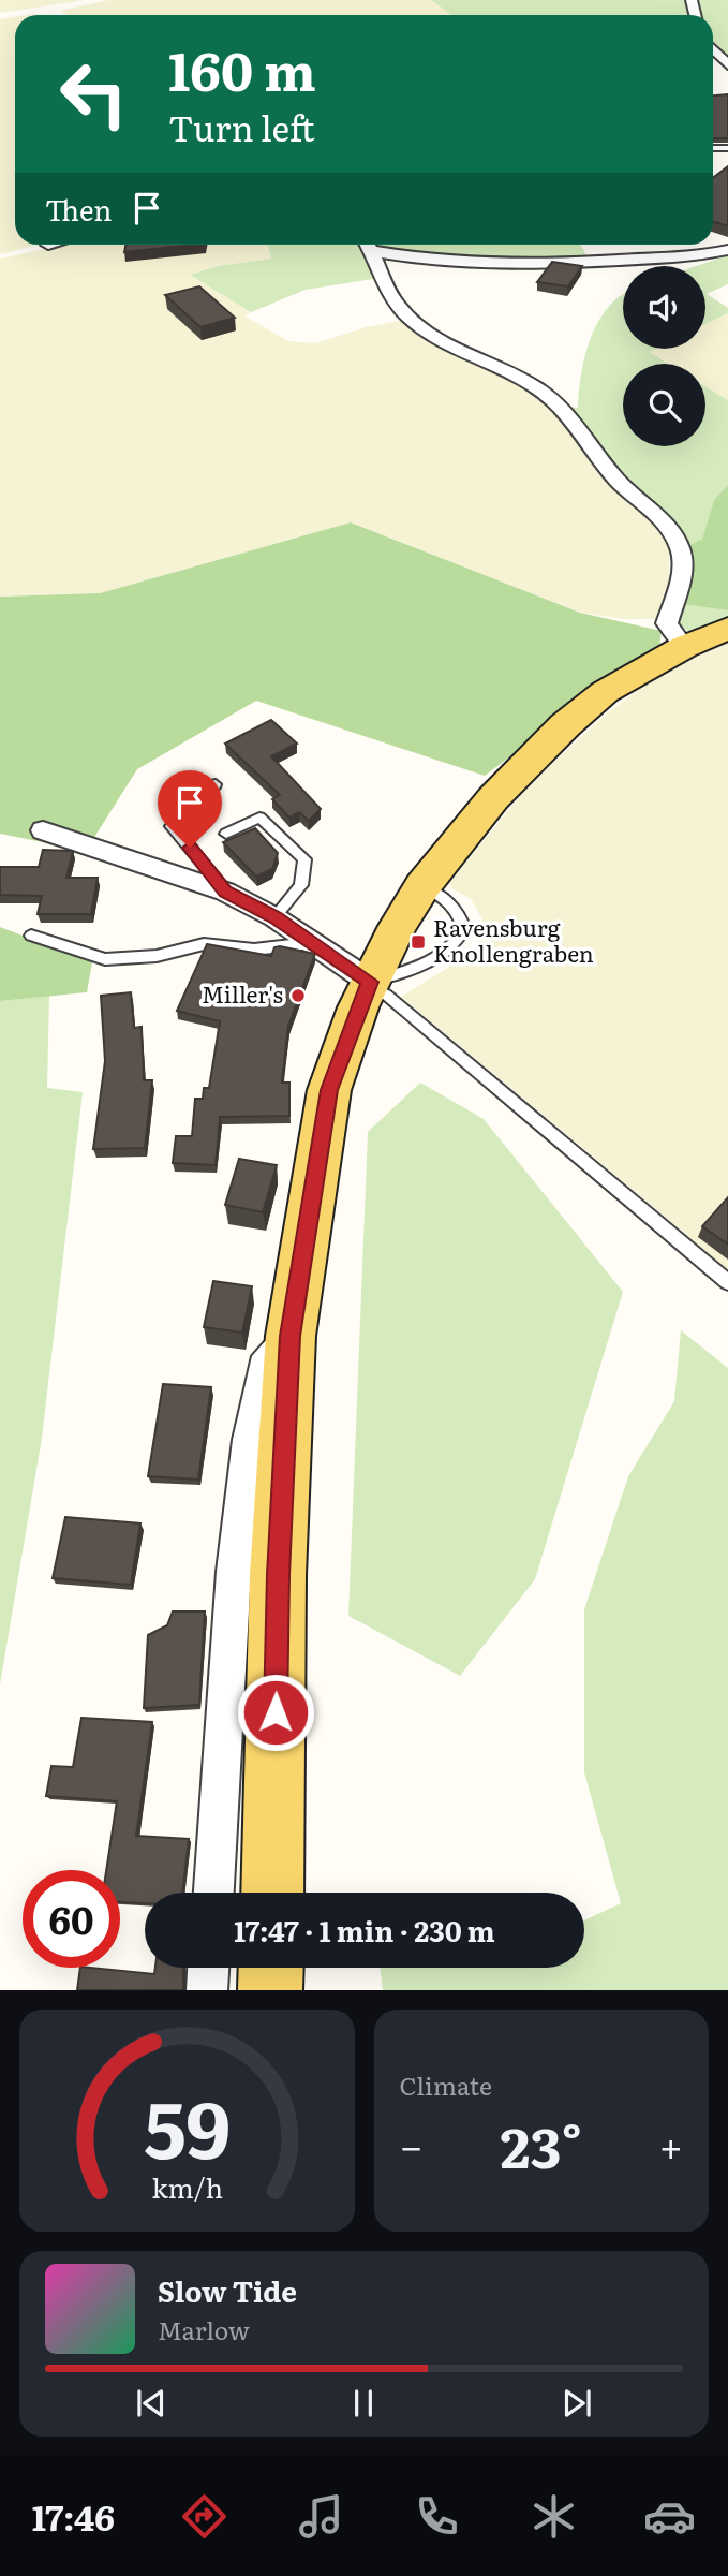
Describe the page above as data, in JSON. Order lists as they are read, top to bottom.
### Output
{
  "places": {
    "transit": ["Ravensburg Knollengraben"],
    "other": ["Miller's"]
  },
  "page": {
    "turn": ["160 m", "Turn left"],
    "then": "Then",
    "limit": "60",
    "trip": "17:47 · 1 min · 230 m",
    "tile": "Climate",
    "heat": ["−", "23°", "+"],
    "song": ["Slow Tide", "Marlow"],
    "tabs": "17:46",
    "gauge": ["59", "km/h"]
  }
}
